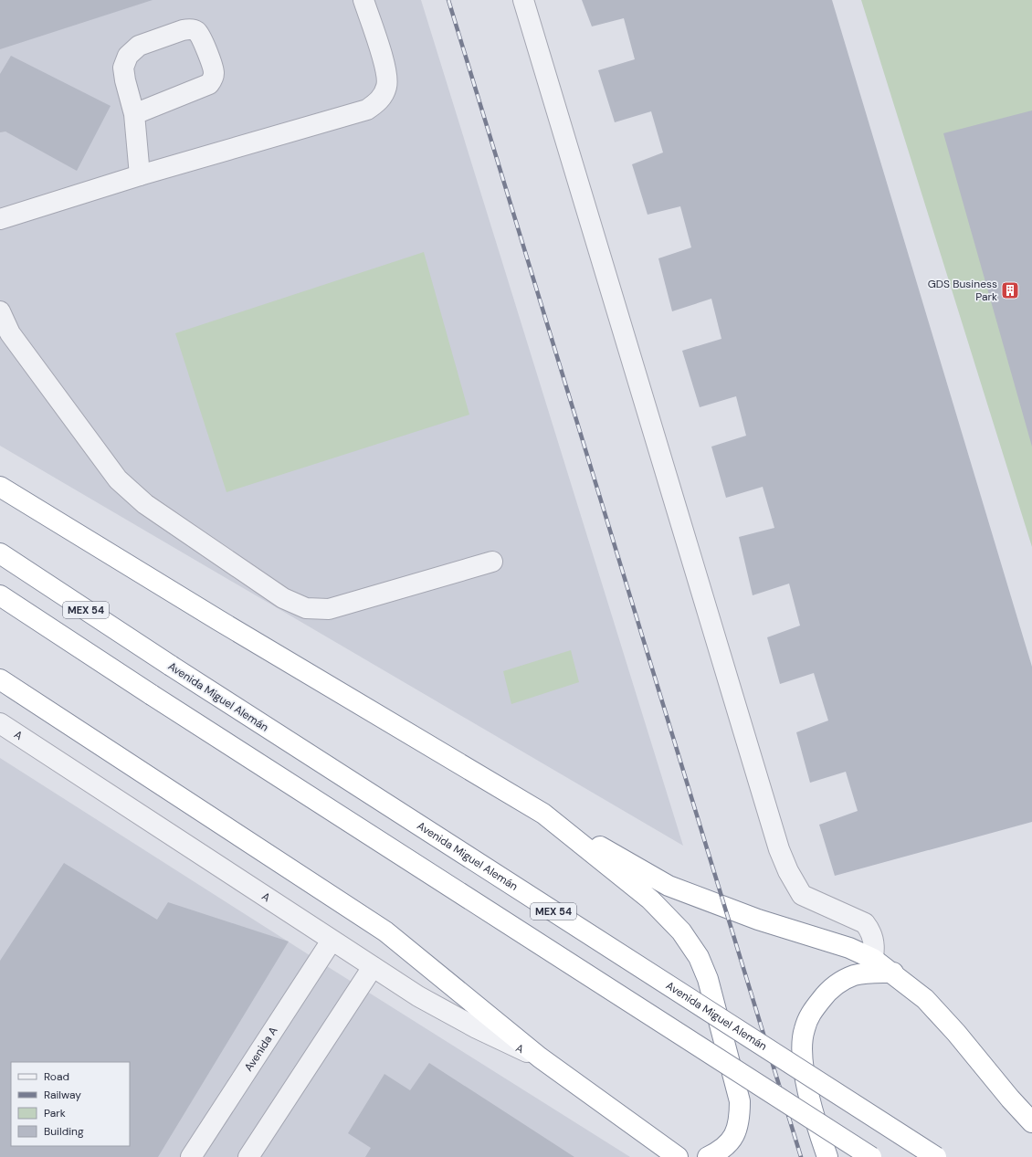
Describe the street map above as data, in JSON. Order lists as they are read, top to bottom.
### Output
{
  "streets": {
    "highway": ["MEX 54", "Avenida Miguel Alemán"],
    "street": ["A", "Avenida A"]
  },
  "crossings": [
    ["A", "Avenida A"]
  ],
  "places": {
    "building": ["GDS Business Park"]
  },
  "legend": [
    "Road",
    "Railway",
    "Park",
    "Building"
  ]
}
